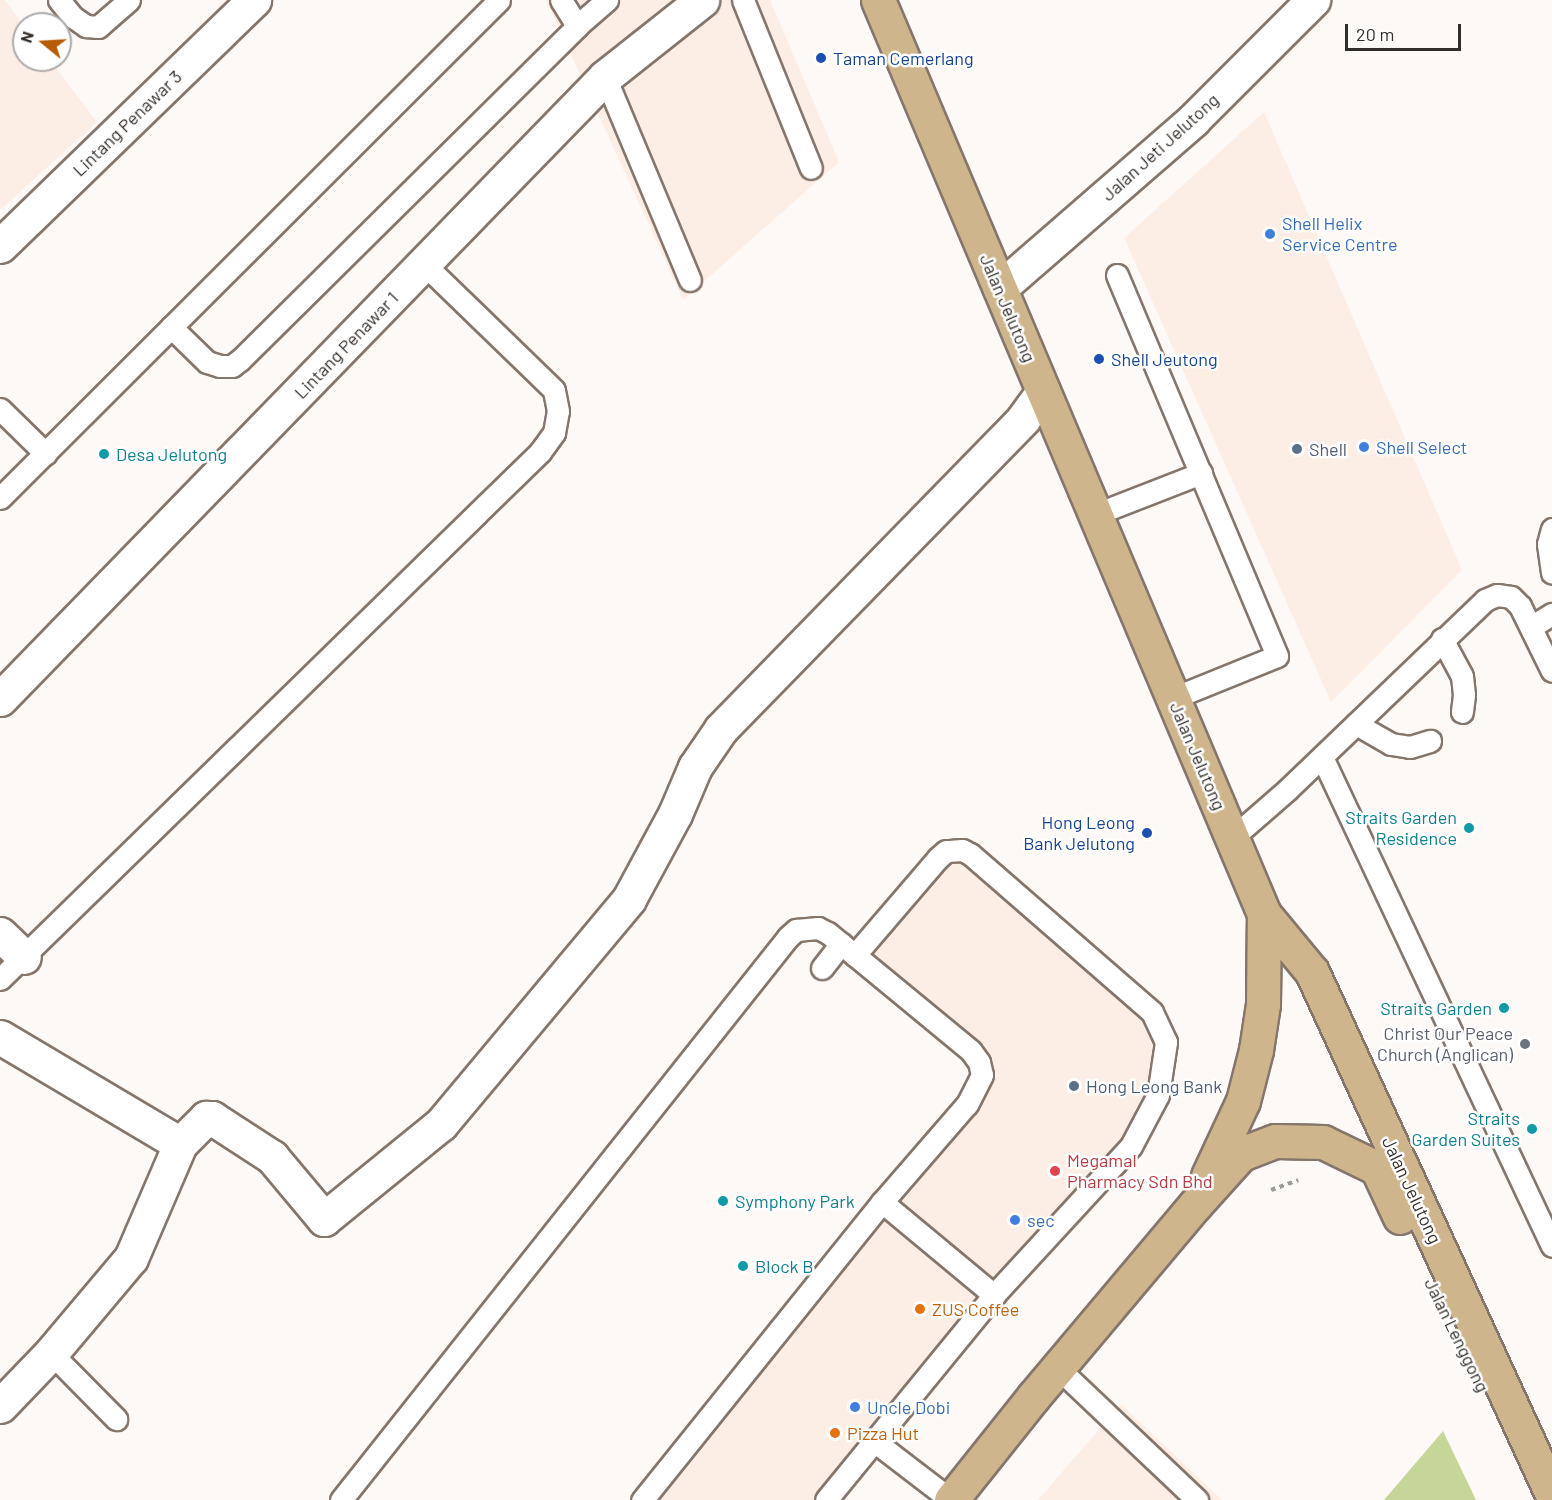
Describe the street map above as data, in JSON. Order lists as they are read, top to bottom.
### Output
{
  "streets": {
    "main road": ["Jalan Jelutong", "Jalan Lenggong"],
    "street": ["Lintang Penawar 3", "Jalan Jeti Jelutong", "Lintang Penawar 1"]
  },
  "crossings": [
    ["Jalan Jeti Jelutong", "Jalan Jelutong"],
    ["Jalan Jelutong", "Jalan Lenggong"]
  ],
  "places": [
    "Taman Cemerlang",
    "Shell Helix Service Centre",
    "Shell Jeutong",
    "Shell Select",
    "Shell",
    "Desa Jelutong",
    "Straits Garden Residence",
    "Hong Leong Bank Jelutong",
    "Straits Garden",
    "Christ Our Peace Church (Anglican)",
    "Hong Leong Bank",
    "Straits Garden Suites",
    "Megamal Pharmacy Sdn Bhd",
    "Symphony Park",
    "sec",
    "Block B",
    "ZUS Coffee",
    "Uncle Dobi",
    "Pizza Hut"
  ],
  "scale_bar": "20 m",
  "north": "left"
}
